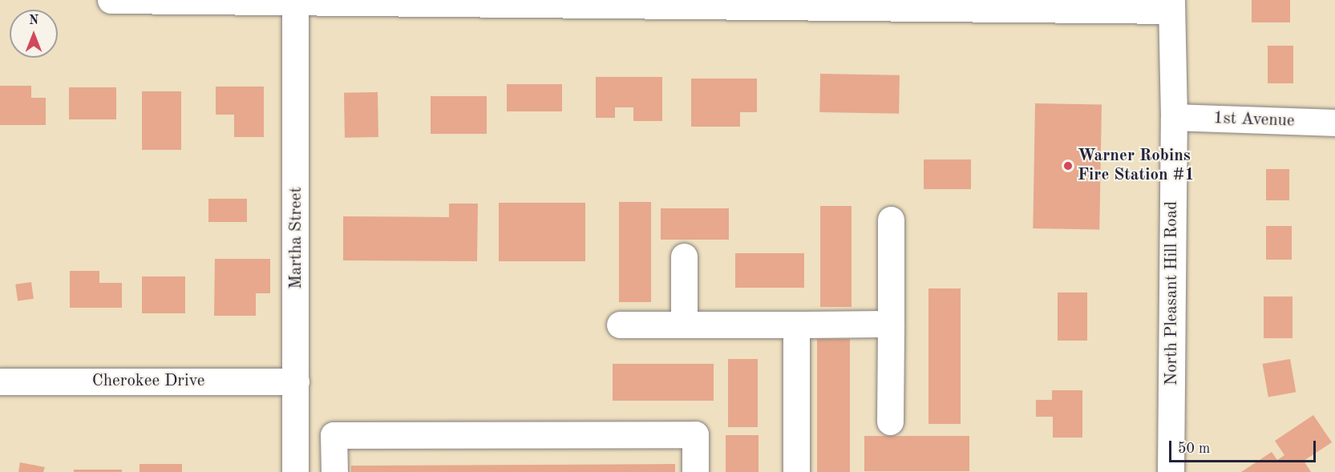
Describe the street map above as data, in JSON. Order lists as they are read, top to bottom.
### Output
{
  "streets": {
    "street": [
      "1st Avenue",
      "Martha Street",
      "North Pleasant Hill Road",
      "Cherokee Drive"
    ]
  },
  "crossings": [
    ["1st Avenue", "North Pleasant Hill Road"],
    ["Martha Street", "Cherokee Drive"]
  ],
  "places": ["Warner Robins Fire Station #1"],
  "scale_bar": "50 m",
  "north": "top"
}
